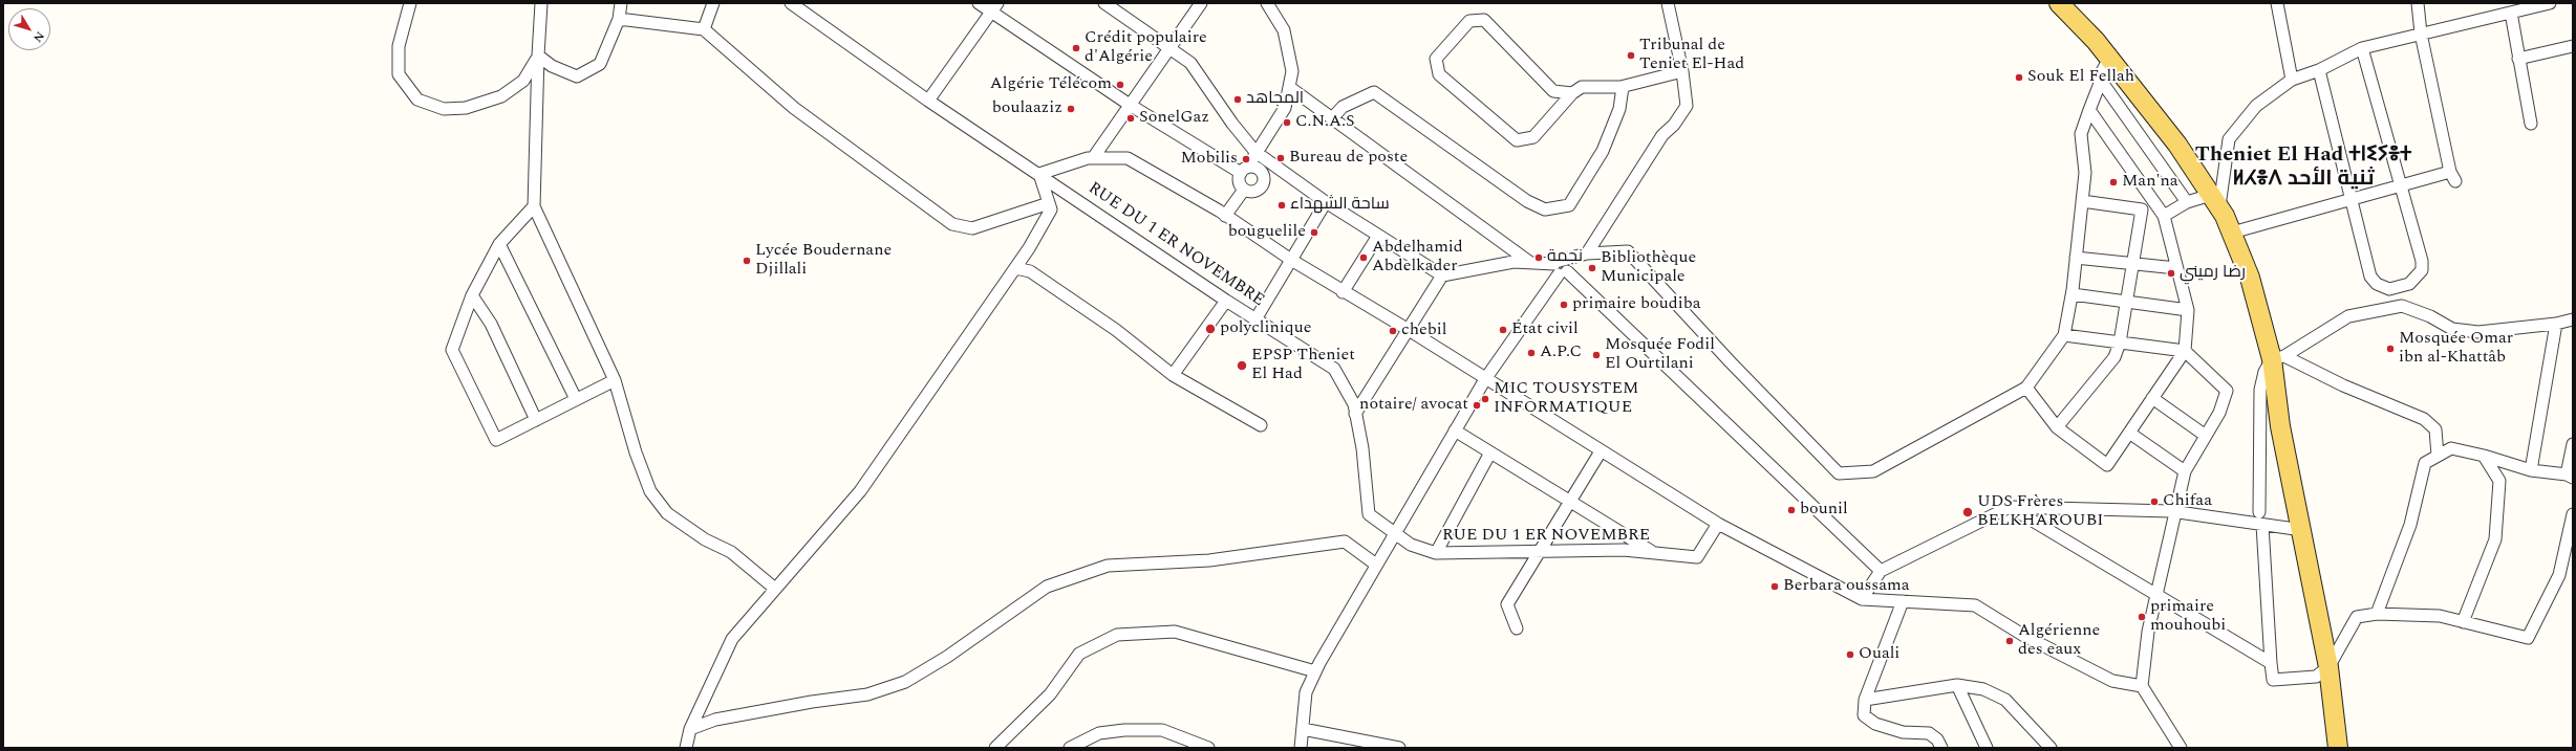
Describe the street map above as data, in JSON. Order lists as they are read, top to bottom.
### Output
{
  "streets": {
    "street": ["RUE DU 1 ER NOVEMBRE"]
  },
  "districts": ["Theniet El Had ⵜⵏⵉⵢⴻⵜ ⵍⵃⴻⴷ ثنية الأحد"],
  "places": [
    "Crédit populaire d'Algérie",
    "Tribunal de Teniet El-Had",
    "Souk El Fellah",
    "Algérie Télécom",
    "المجاهد",
    "boulaaziz",
    "SonelGaz",
    "C.N.A.S",
    "Bureau de poste",
    "Mobilis",
    "Man'na",
    "ساحة الشهداء",
    "bouguelile",
    "Abdelhamid Abdelkader",
    "نجمة",
    "Lycée Boudernane Djillali",
    "Bibliothèque Municipale",
    "رضا رميني",
    "primaire boudiba",
    "polyclinique",
    "État civil",
    "chebil",
    "Mosquée Omar ibn al-Khattâb",
    "A.P.C",
    "Mosquée Fodil El Ourtilani",
    "EPSP Theniet El Had",
    "MIC TOUSYSTEM INFORMATIQUE",
    "notaire/ avocat",
    "Chifaa",
    "bounil",
    "UDS Frères BELKHAROUBI",
    "Berbara oussama",
    "primaire mouhoubi",
    "Algérienne des eaux",
    "Ouali"
  ],
  "north": "bottom right"
}
